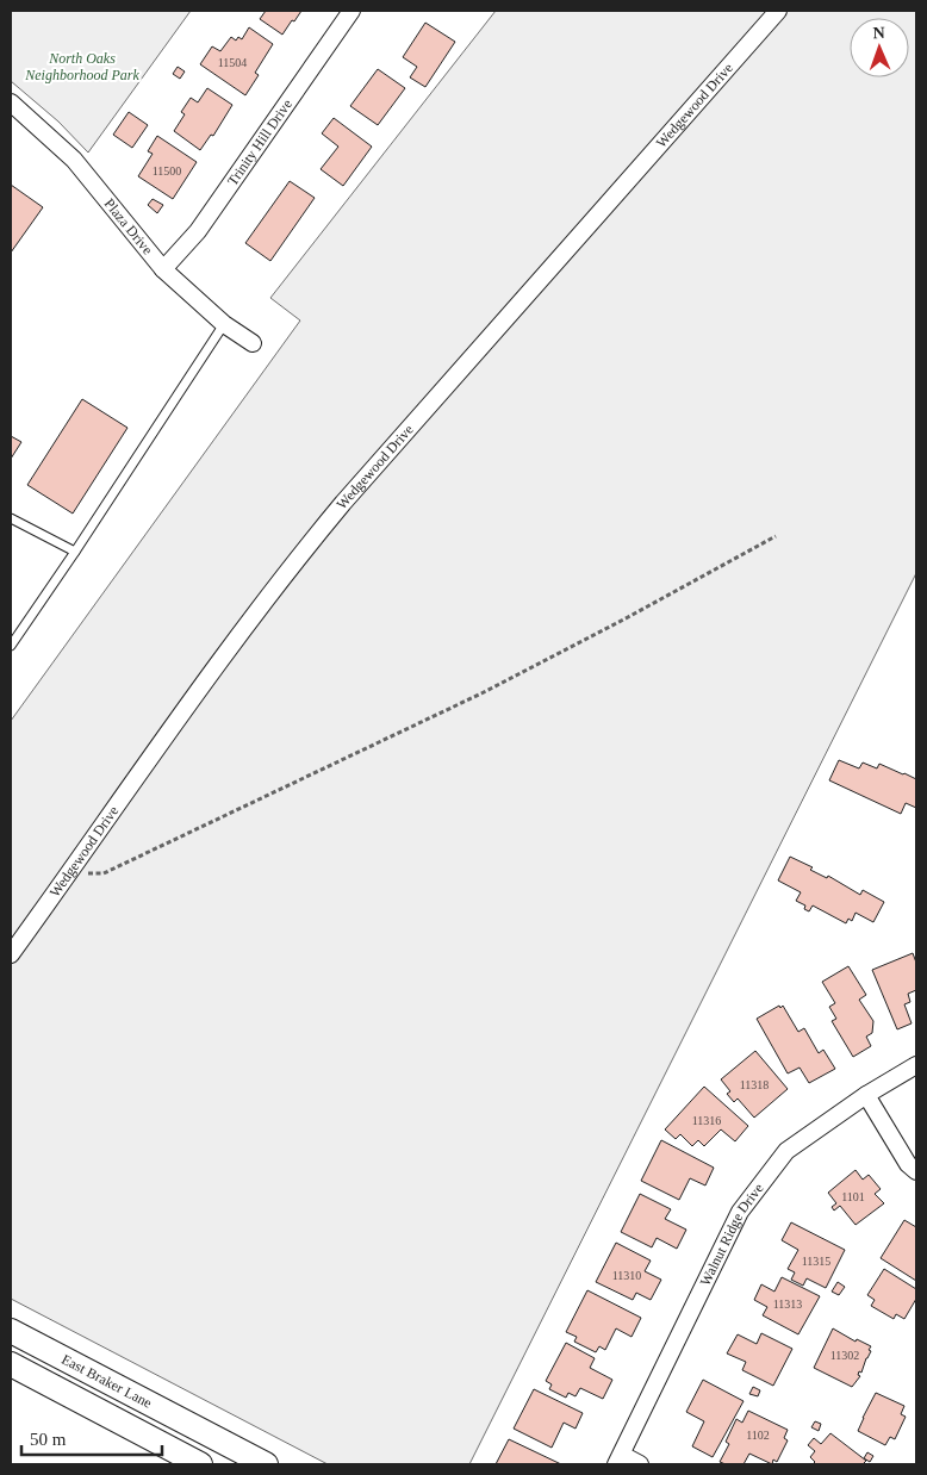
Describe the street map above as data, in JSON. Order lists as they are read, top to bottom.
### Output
{
  "streets": {
    "main road": ["East Braker Lane"],
    "street": [
      "Wedgewood Drive",
      "Trinity Hill Drive",
      "Plaza Drive",
      "Walnut Ridge Drive"
    ]
  },
  "crossings": [
    ["Trinity Hill Drive", "Plaza Drive"]
  ],
  "parks": ["North Oaks Neighborhood Park"],
  "house_numbers": [
    "11504",
    "11500",
    "11318",
    "11316",
    "1101",
    "11315",
    "11310",
    "11313",
    "11302",
    "1102"
  ],
  "scale_bar": "50 m",
  "north": "top"
}
